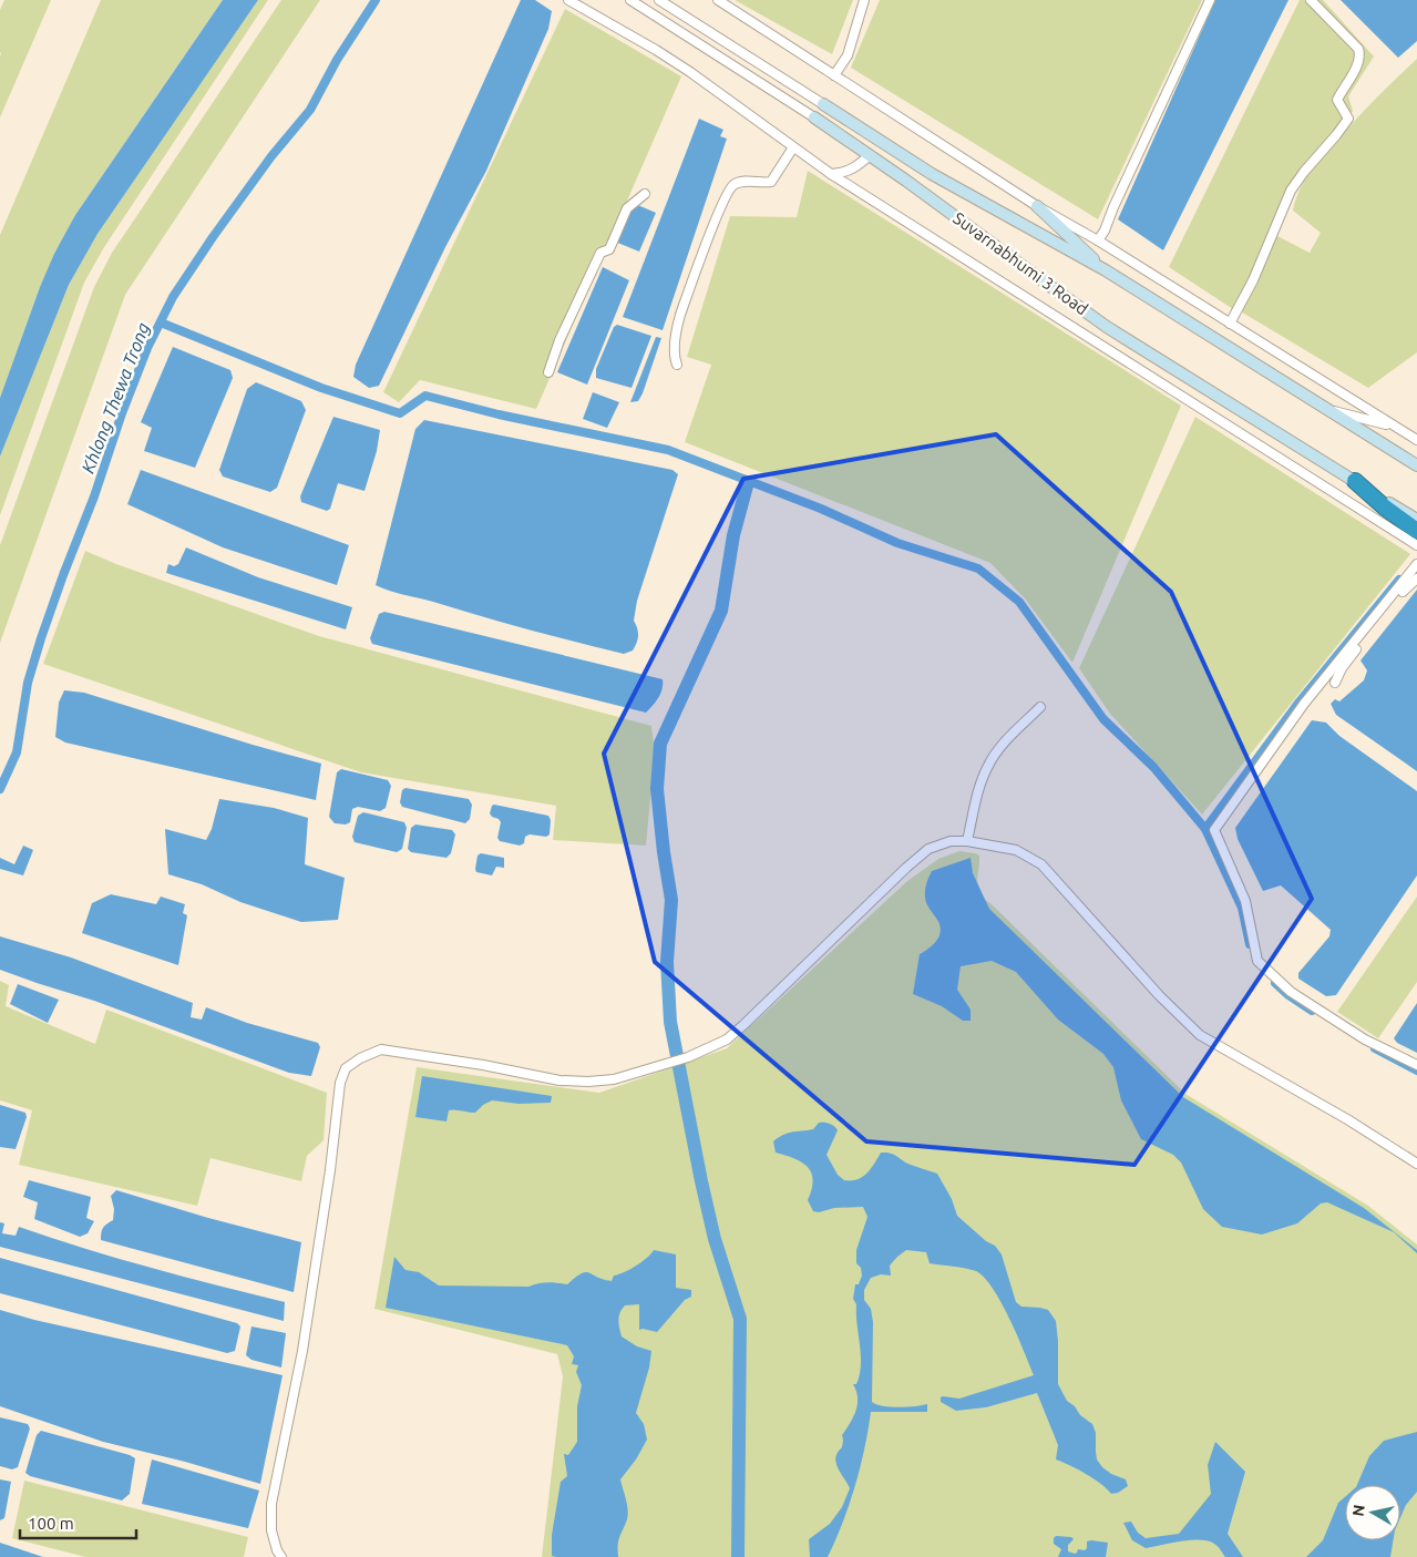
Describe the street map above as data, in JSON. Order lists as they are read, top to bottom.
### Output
{
  "streets": {
    "main road": ["Suvarnabhumi 3 Road"]
  },
  "water": ["Khlong Thewa Trong"],
  "scale_bar": "100 m",
  "north": "left"
}
